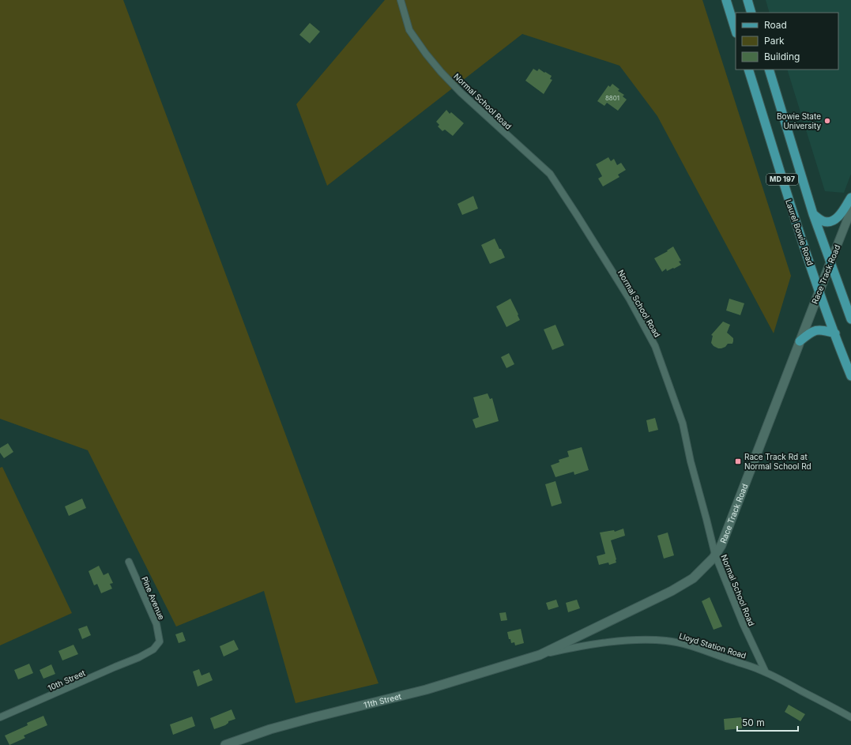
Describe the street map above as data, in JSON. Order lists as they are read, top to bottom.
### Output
{
  "streets": {
    "main road": [
      "MD 197",
      "Laurel Bowie Road",
      "Race Track Road",
      "11th Street"
    ],
    "street": [
      "Normal School Road",
      "Pine Avenue",
      "Lloyd Station Road",
      "10th Street"
    ]
  },
  "crossings": [
    ["Normal School Road", "Race Track Road"],
    ["Normal School Road", "Lloyd Station Road"],
    ["MD 197", "Race Track Road"],
    ["Laurel Bowie Road", "Race Track Road"],
    ["Race Track Road", "Lloyd Station Road"],
    ["Race Track Road", "11th Street"],
    ["Pine Avenue", "10th Street"],
    ["Lloyd Station Road", "11th Street"]
  ],
  "places": {
    "other": ["Bowie State University"],
    "transit": ["Race Track Rd at Normal School Rd"]
  },
  "house_numbers": ["8801"],
  "legend": ["Road", "Park", "Building"],
  "scale_bar": "50 m"
}
